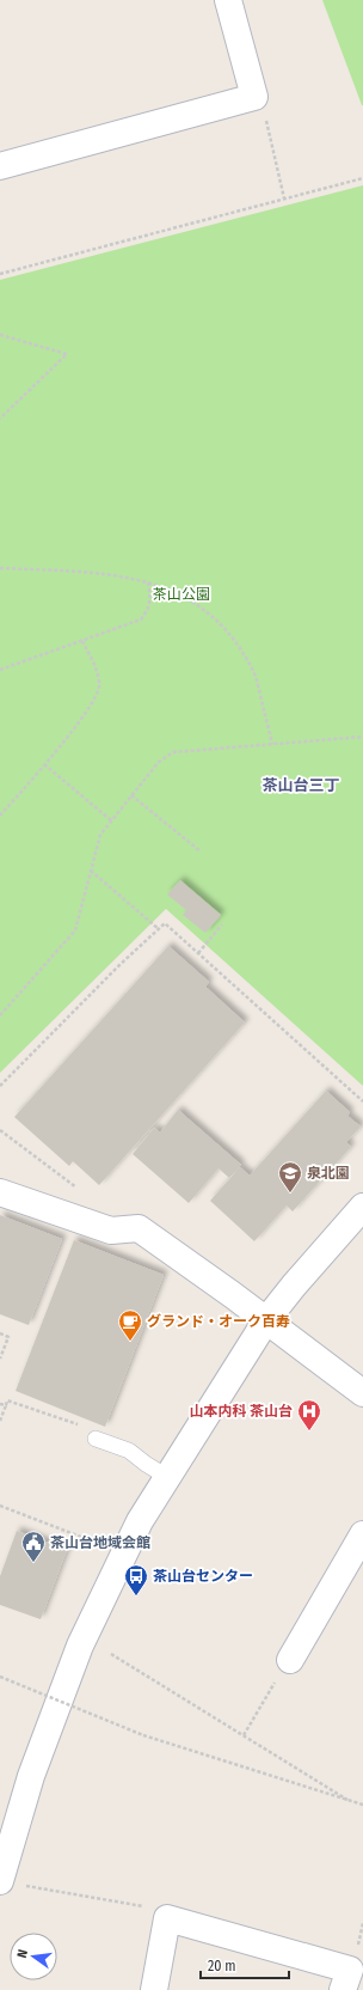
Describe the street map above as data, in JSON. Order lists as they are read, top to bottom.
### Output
{
  "districts": ["茶山台三丁"],
  "parks": ["茶山公園"],
  "places": {
    "school or university": ["泉北園"],
    "cafe": ["グランド・オーク百寿"],
    "hospital": ["山本内科 茶山台"],
    "public building": ["茶山台地域会館"],
    "bus stop": ["茶山台センター"]
  },
  "scale_bar": "20 m",
  "north": "left"
}
